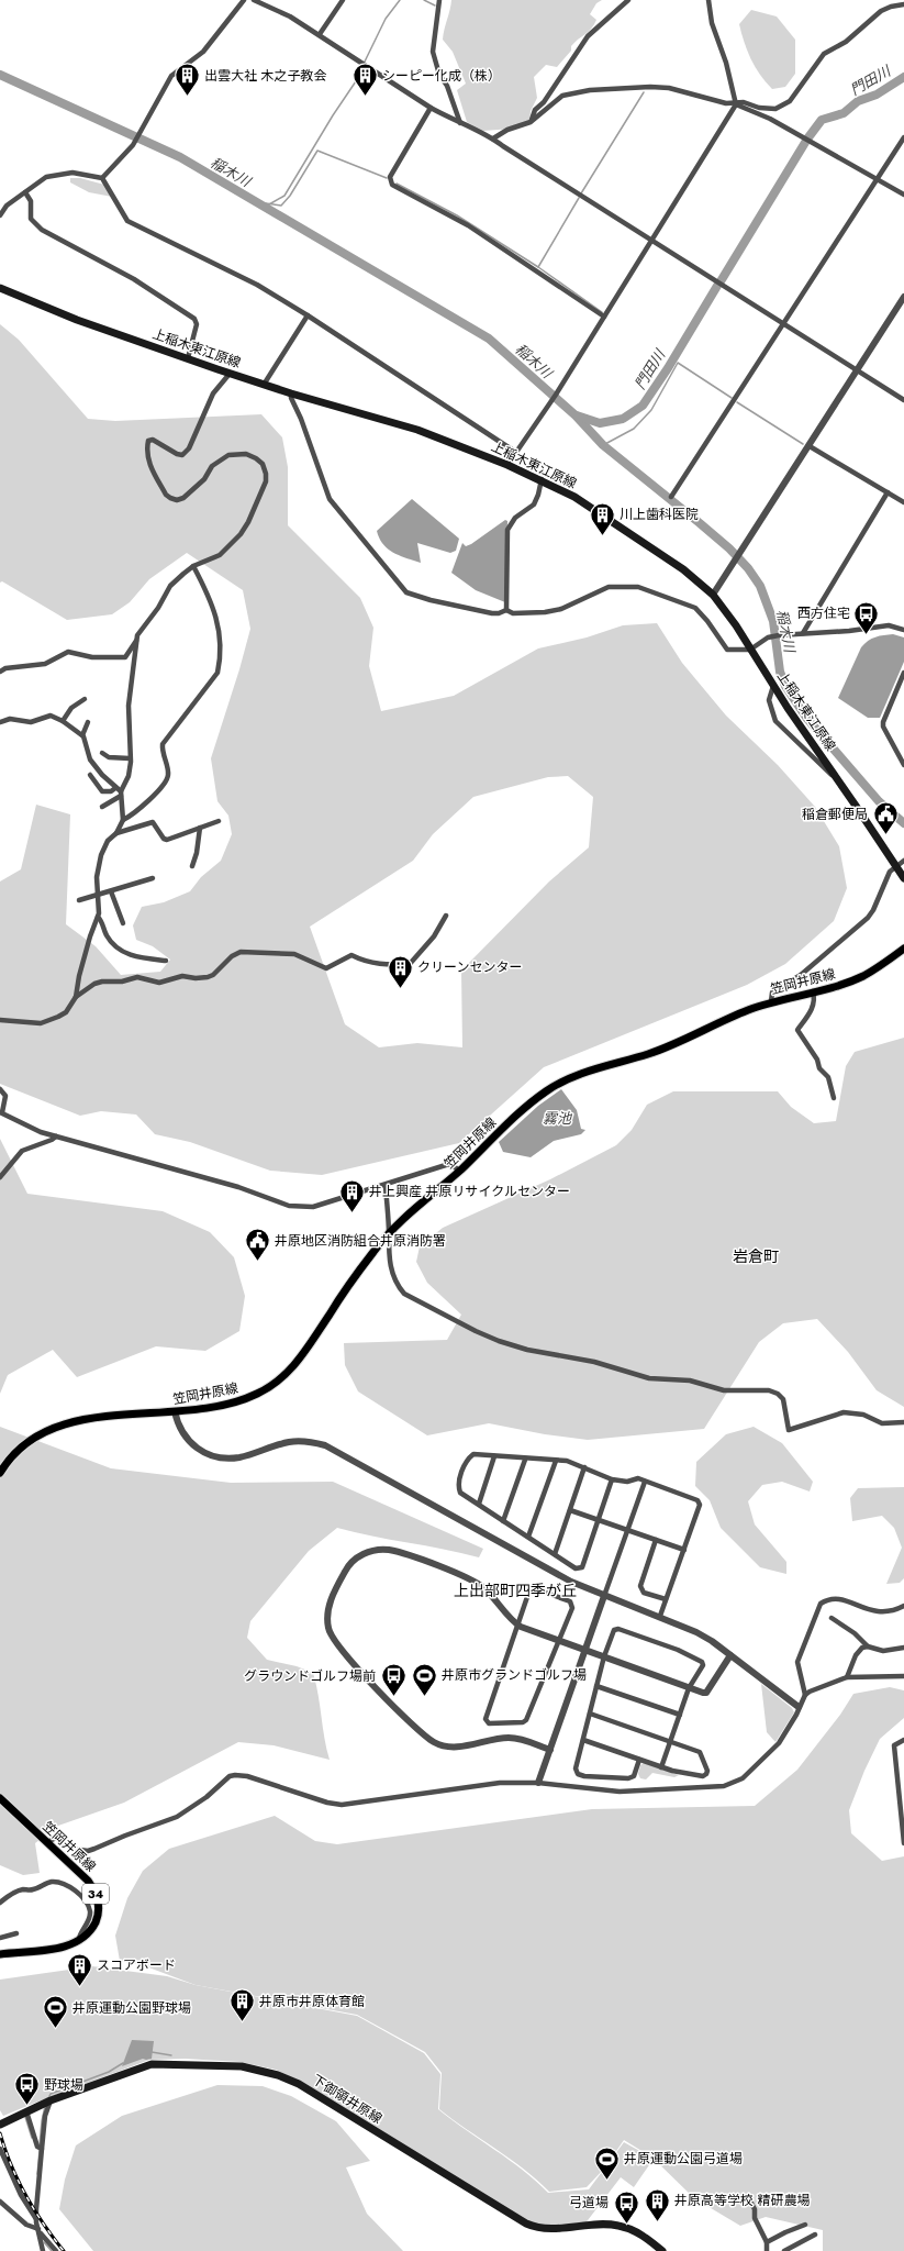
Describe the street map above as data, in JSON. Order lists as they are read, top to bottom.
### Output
{
  "streets": {
    "main road": [
      "上稲木東江原線",
      "笠岡井原線",
      "34",
      "下御領井原線"
    ]
  },
  "districts": ["岩倉町", "上出部町四季が丘"],
  "water": ["門田川", "稲木川", "霧池"],
  "places": {
    "building": [
      "出雲大社 木之子教会",
      "シーピー化成（株）",
      "川上歯科医院",
      "クリーンセンター",
      "井上興産 井原リサイクルセンター",
      "スコアボード",
      "井原市井原体育館",
      "井原高等学校 精研農場"
    ],
    "bus stop": [
      "西方住宅",
      "グラウンドゴルフ場前",
      "野球場",
      "弓道場"
    ],
    "public building": ["稲倉郵便局", "井原地区消防組合井原消防署"],
    "sports": ["井原市グランドゴルフ場", "井原運動公園野球場", "井原運動公園弓道場"]
  }
}
